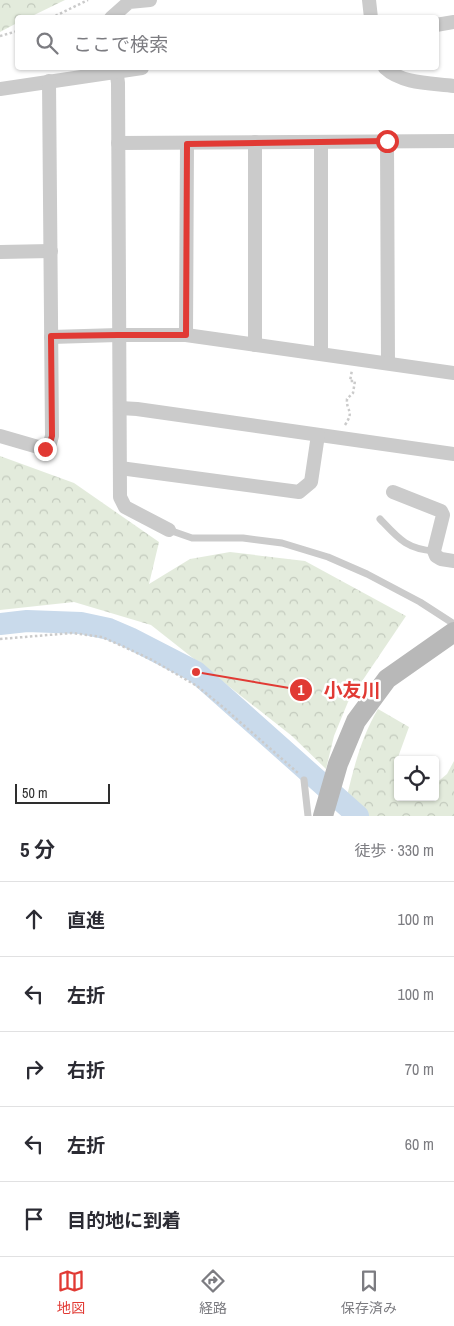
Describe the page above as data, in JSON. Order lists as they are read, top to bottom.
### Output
{
  "places": ["小友川"],
  "scale_bar": "50 m",
  "page": {
    "search": "ここで検索",
    "scale": "50 m",
    "heading": ["5 分", "徒歩 · 330 m"],
    "list": [
      ["直進", "100 m"],
      ["左折", "100 m"],
      ["右折", "70 m"],
      ["左折", "60 m"],
      "目的地に到着"
    ],
    "nav": ["地図", "経路", "保存済み"]
  }
}
